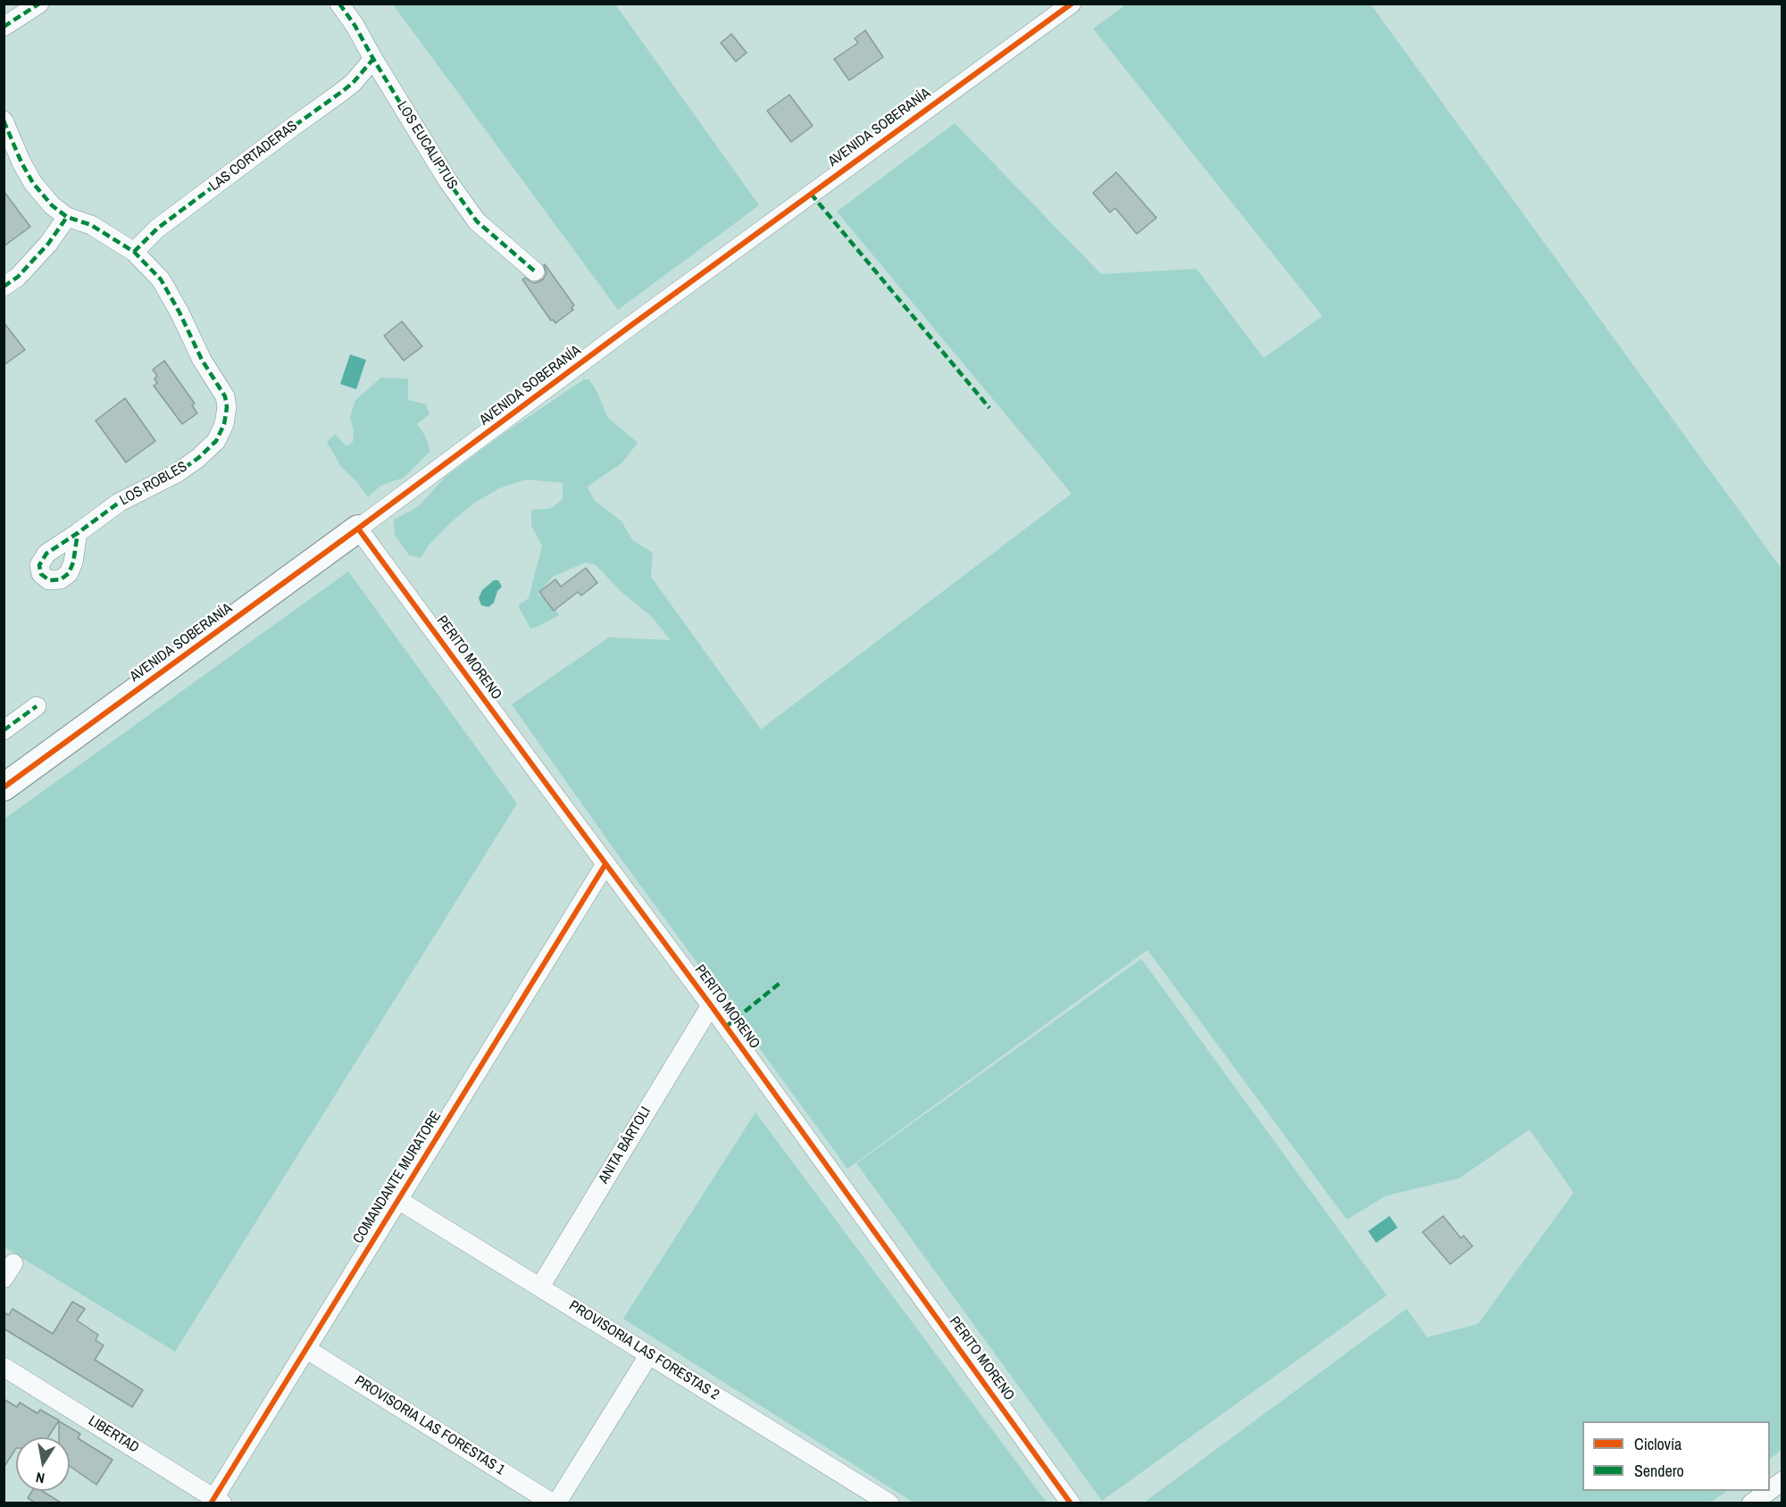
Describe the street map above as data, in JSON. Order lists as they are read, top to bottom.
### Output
{
  "streets": {
    "street": [
      "AVENIDA SOBERANÍA",
      "LOS EUCALIPTUS",
      "LAS CORTADERAS",
      "LOS ROBLES",
      "PERITO MORENO",
      "ANITA BÁRTOLI",
      "COMANDANTE MURATORE",
      "PROVISORIA LAS FORESTAS 2",
      "PROVISORIA LAS FORESTAS 1",
      "LIBERTAD"
    ]
  },
  "crossings": [
    ["AVENIDA SOBERANÍA", "PERITO MORENO"],
    ["LOS EUCALIPTUS", "LAS CORTADERAS"],
    ["LAS CORTADERAS", "LOS ROBLES"],
    ["PERITO MORENO", "ANITA BÁRTOLI"],
    ["PERITO MORENO", "COMANDANTE MURATORE"],
    ["ANITA BÁRTOLI", "PROVISORIA LAS FORESTAS 2"],
    ["COMANDANTE MURATORE", "PROVISORIA LAS FORESTAS 2"],
    ["COMANDANTE MURATORE", "PROVISORIA LAS FORESTAS 1"],
    ["COMANDANTE MURATORE", "LIBERTAD"]
  ],
  "legend": ["Ciclovía", "Sendero"],
  "north": "bottom"
}
